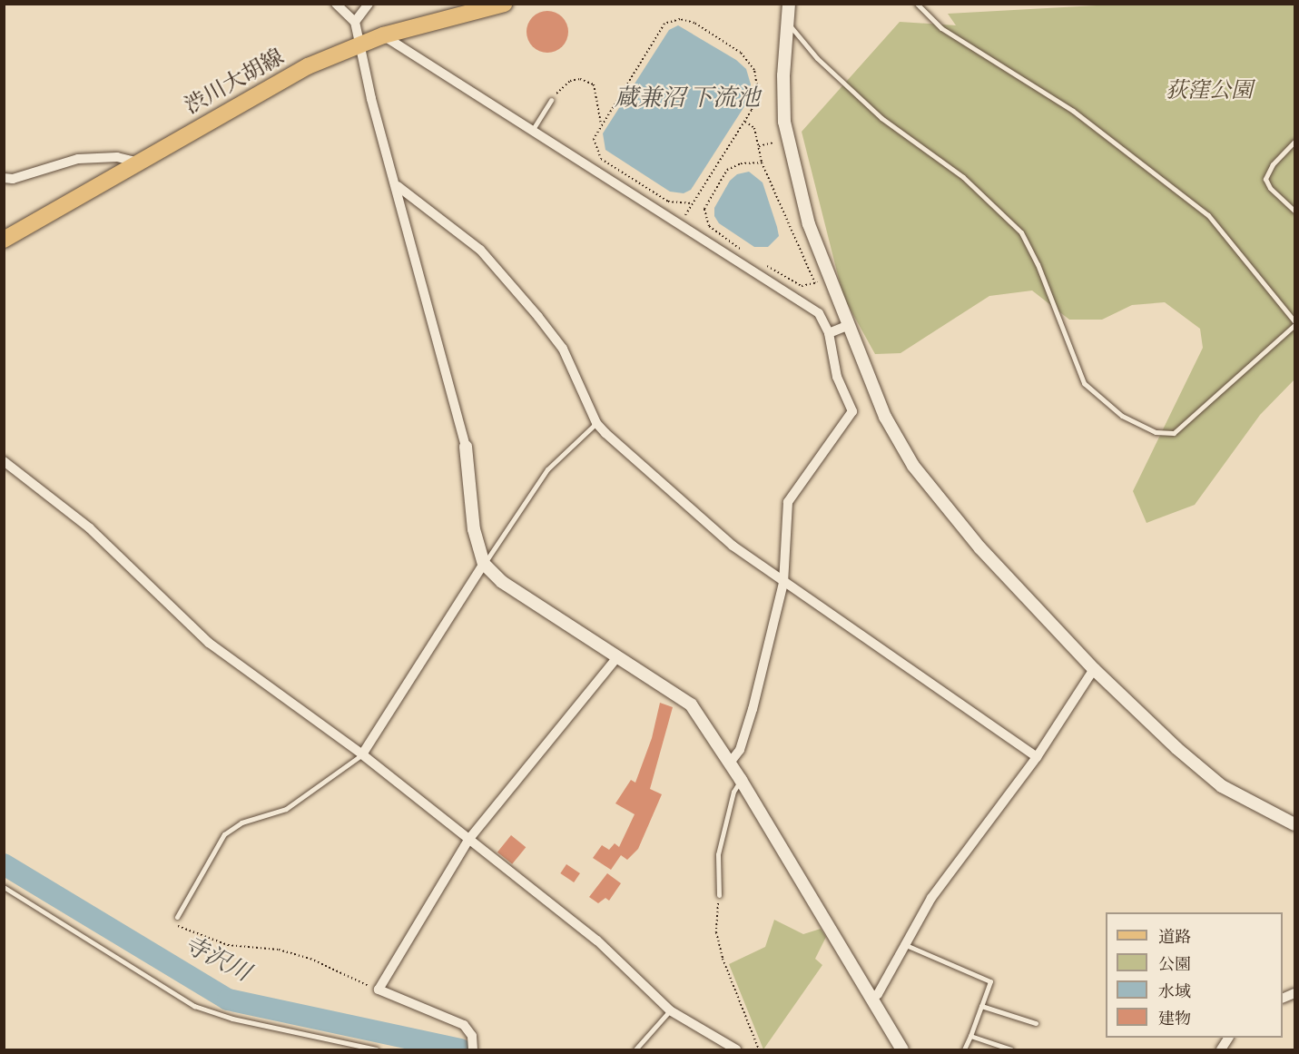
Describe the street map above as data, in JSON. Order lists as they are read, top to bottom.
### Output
{
  "streets": {
    "main road": ["渋川大胡線"]
  },
  "water": ["蔵兼沼 下流池", "寺沢川"],
  "parks": ["荻窪公園"],
  "legend": [
    "道路",
    "公園",
    "水域",
    "建物"
  ]
}
